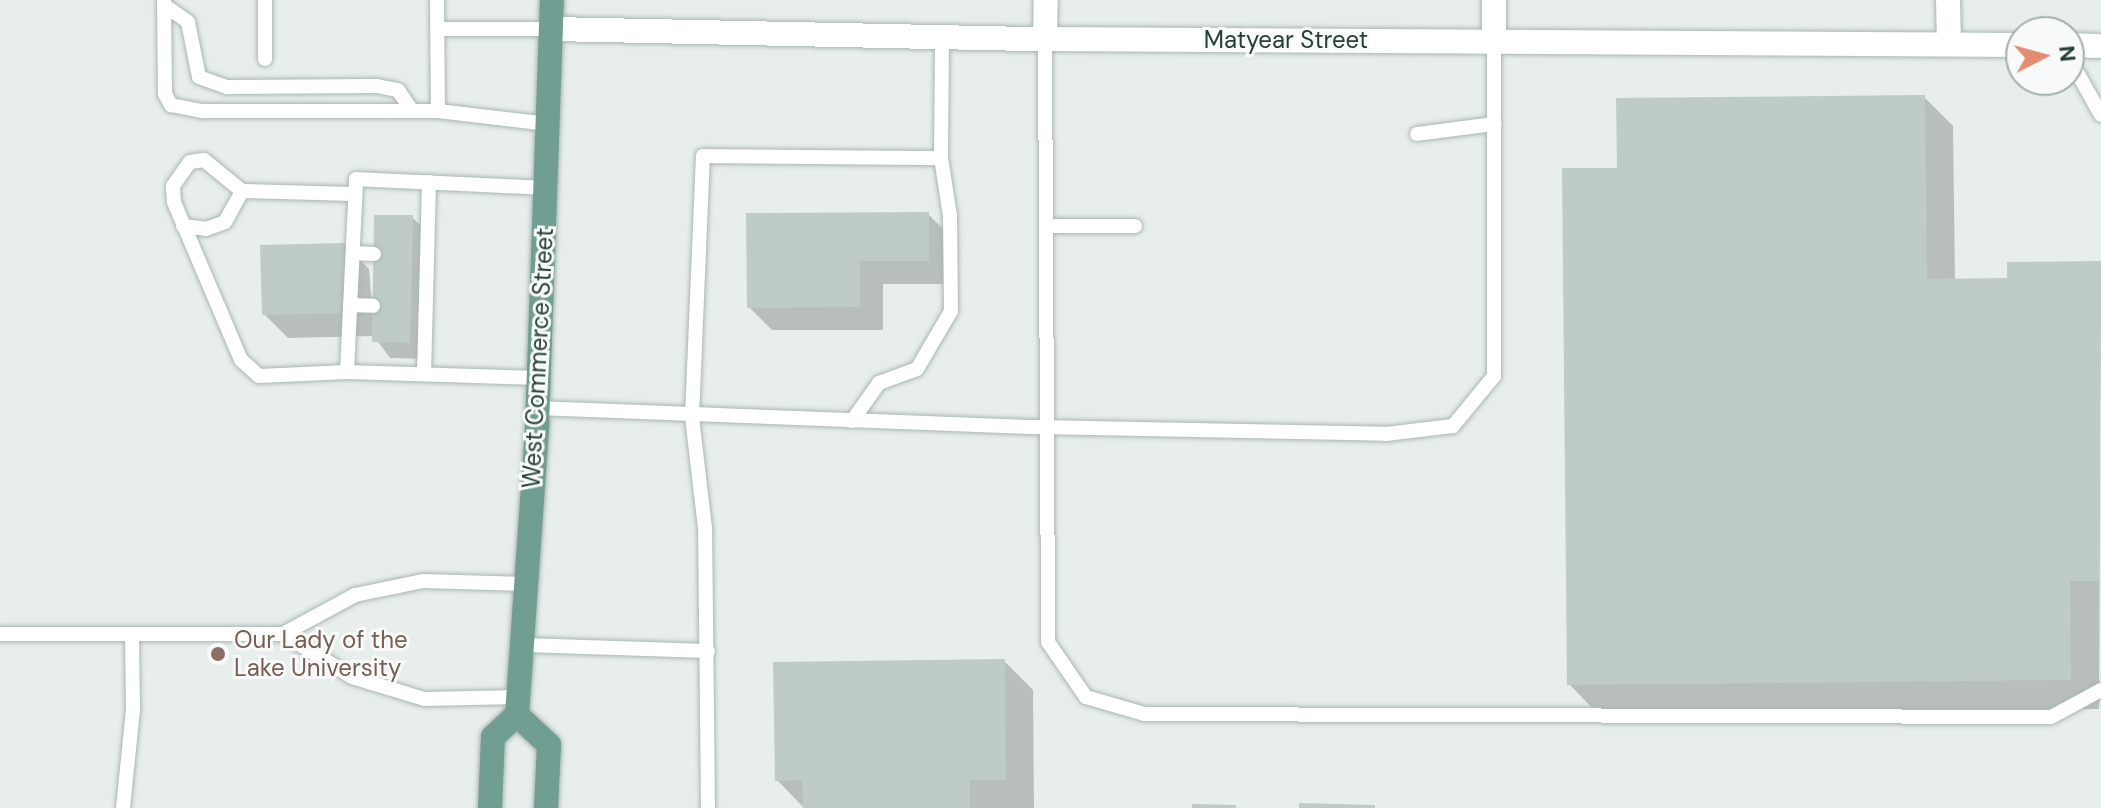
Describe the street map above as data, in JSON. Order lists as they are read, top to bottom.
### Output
{
  "streets": {
    "main road": ["West Commerce Street"],
    "street": ["Matyear Street"]
  },
  "crossings": [
    ["Matyear Street", "West Commerce Street"]
  ],
  "places": ["Our Lady of the Lake University"],
  "north": "right"
}
